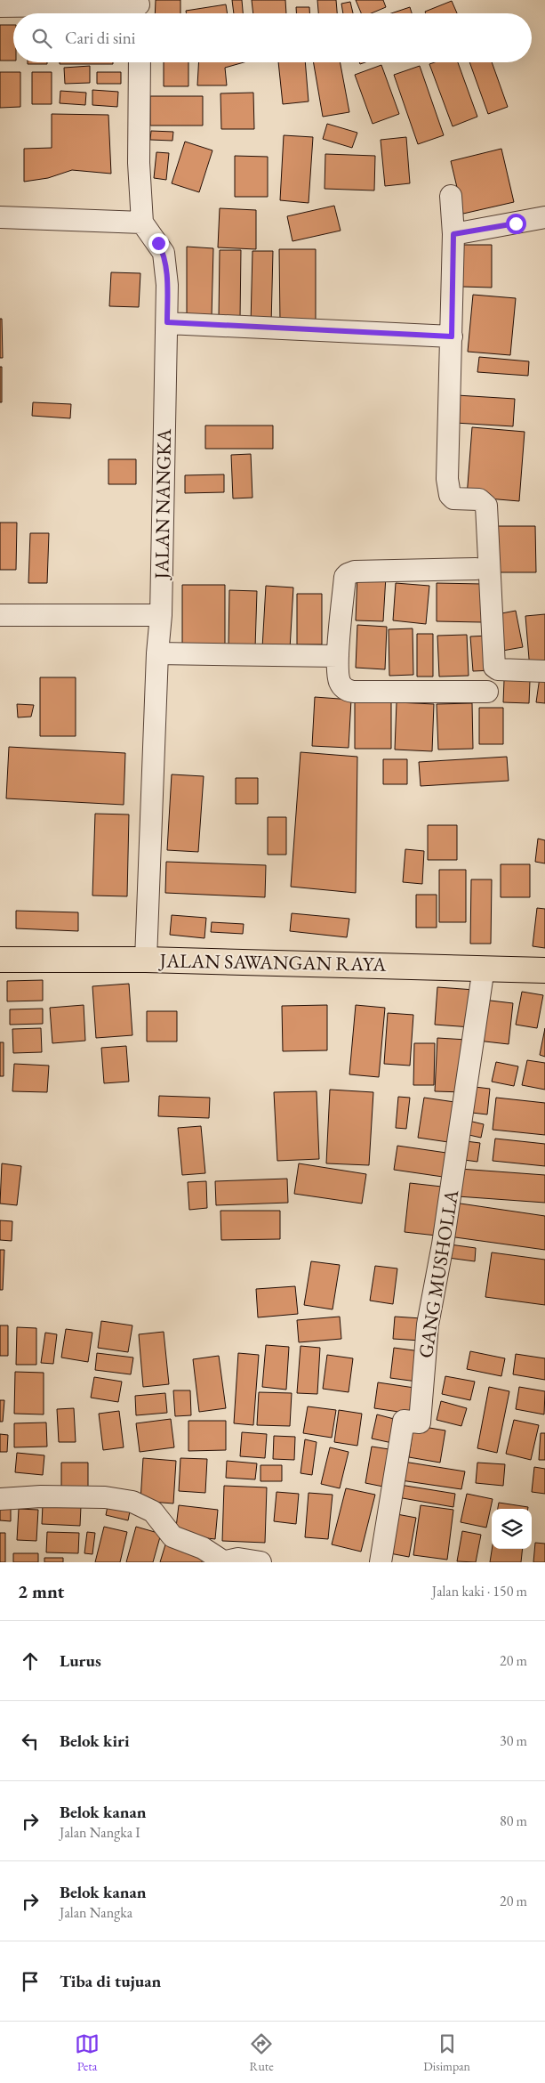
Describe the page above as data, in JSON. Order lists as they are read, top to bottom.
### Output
{
  "streets": {
    "highway": ["JALAN SAWANGAN RAYA"],
    "street": ["JALAN NANGKA", "GANG MUSHOLLA"]
  },
  "crossings": [
    ["JALAN NANGKA", "JALAN SAWANGAN RAYA"],
    ["JALAN SAWANGAN RAYA", "GANG MUSHOLLA"]
  ],
  "page": {
    "search": "Cari di sini",
    "heading": ["2 mnt", "Jalan kaki · 150 m"],
    "list": [
      ["Lurus", "20 m"],
      ["Belok kiri", "30 m"],
      ["Belok kanan", "Jalan Nangka I", "80 m"],
      ["Belok kanan", "Jalan Nangka", "20 m"],
      "Tiba di tujuan"
    ],
    "nav": ["Peta", "Rute", "Disimpan"]
  }
}
